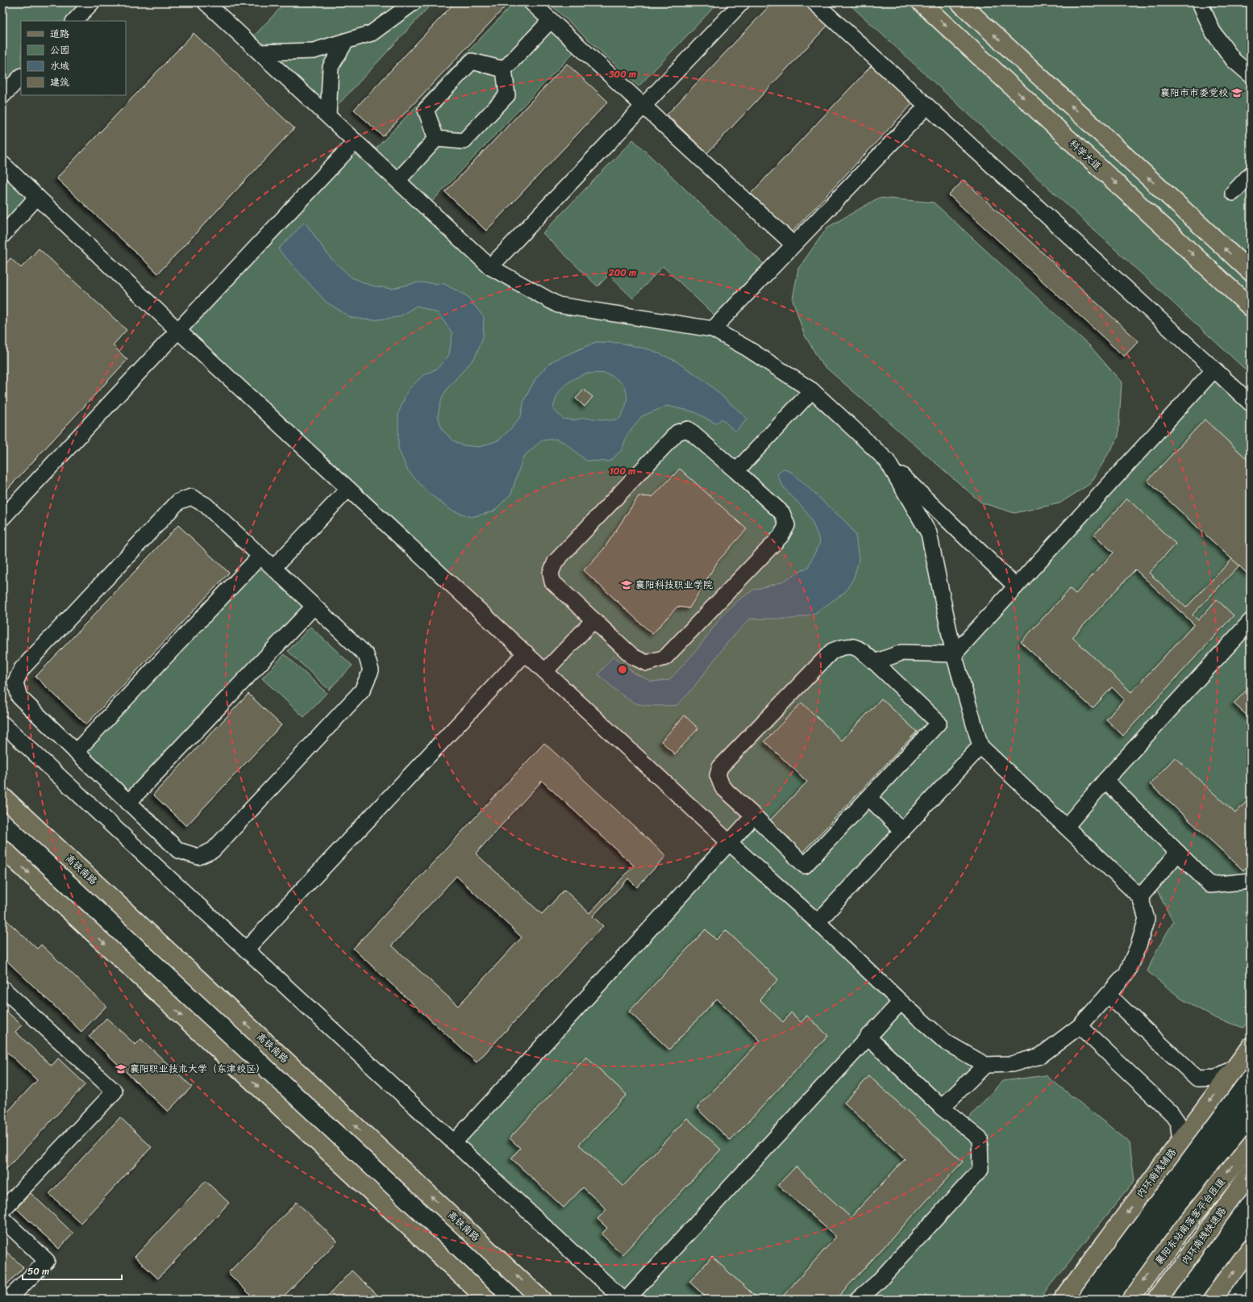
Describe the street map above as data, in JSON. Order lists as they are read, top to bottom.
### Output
{
  "streets": {
    "main road": [
      "科学大道",
      "高铁南路",
      "内环南线辅路",
      "襄阳东站南落客平台匝道",
      "内环南线快速路"
    ]
  },
  "one_way": ["内环南线辅路"],
  "places": {
    "school or university": ["襄阳市市委党校", "襄阳科技职业学院", "襄阳职业技术大学（东津校区）"]
  },
  "legend": [
    "道路",
    "公园",
    "水域",
    "建筑"
  ],
  "scale_bar": "50 m",
  "rings": ["300 m", "200 m", "100 m"]
}
